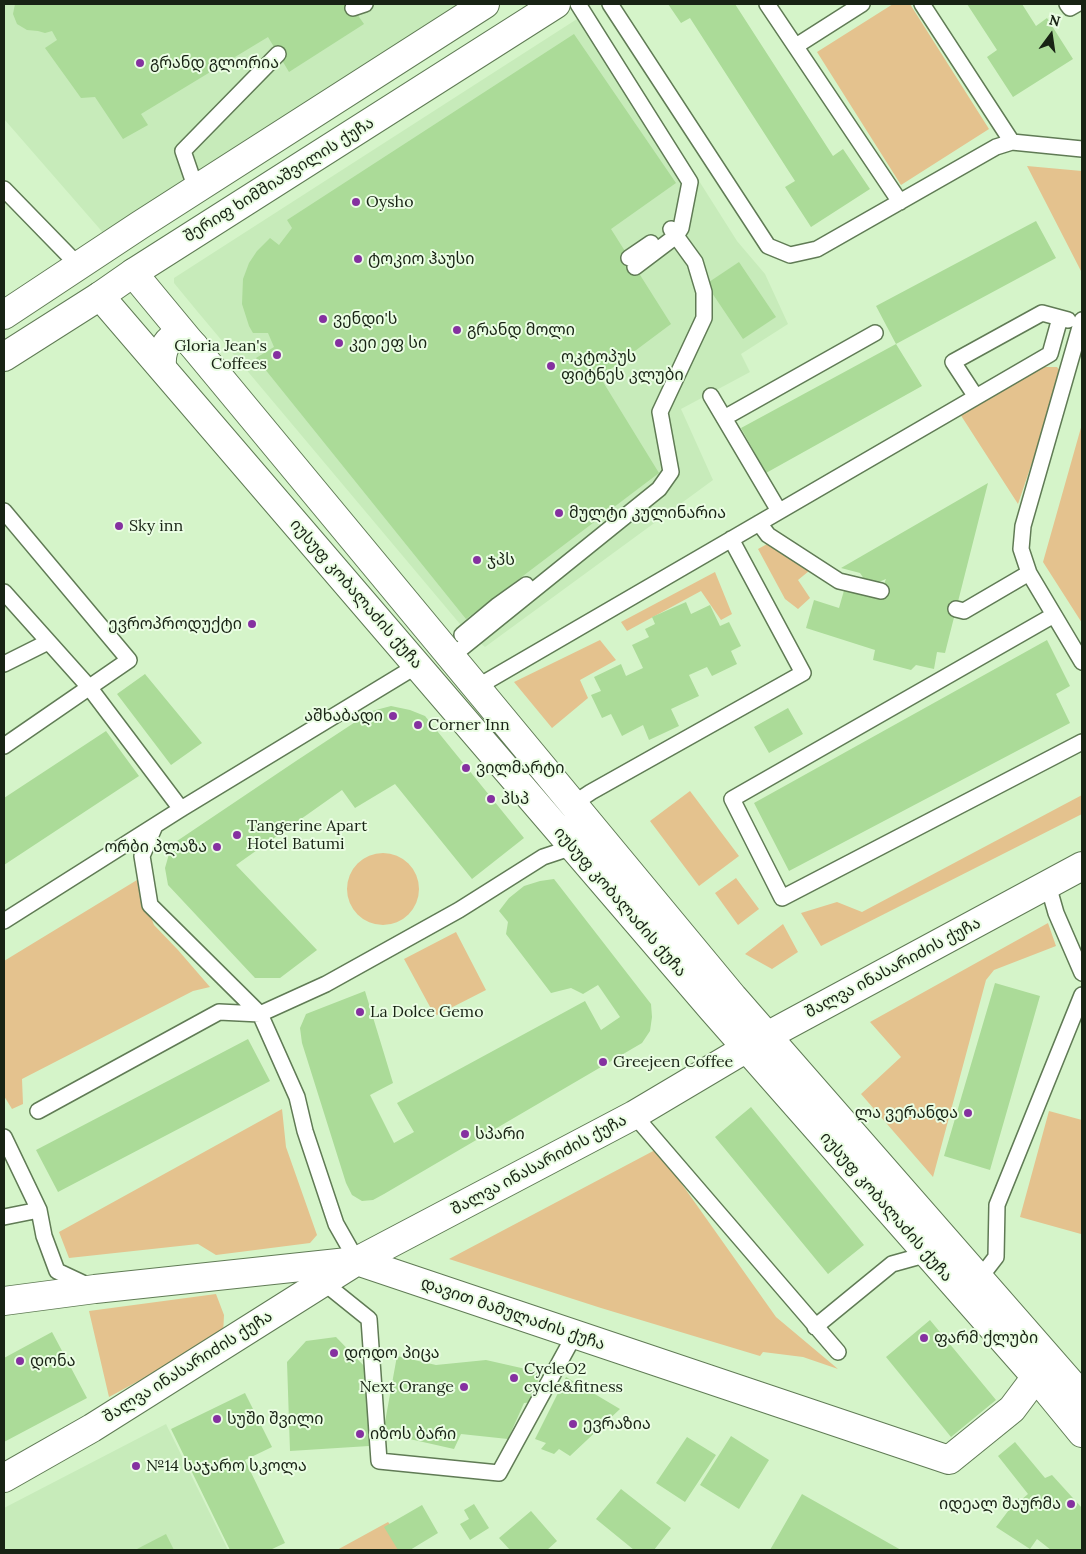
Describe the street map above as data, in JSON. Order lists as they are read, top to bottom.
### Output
{
  "streets": {
    "street": [
      "შერიფ ხიმშიაშვილის ქუჩა",
      "იუსუფ კობალაძის ქუჩა",
      "შალვა ინასარიძის ქუჩა",
      "დავით მამულაძის ქუჩა"
    ]
  },
  "crossings": [
    ["შერიფ ხიმშიაშვილის ქუჩა", "იუსუფ კობალაძის ქუჩა"],
    ["იუსუფ კობალაძის ქუჩა", "შალვა ინასარიძის ქუჩა"],
    ["იუსუფ კობალაძის ქუჩა", "დავით მამულაძის ქუჩა"],
    ["შალვა ინასარიძის ქუჩა", "დავით მამულაძის ქუჩა"]
  ],
  "places": [
    "გრანდ გლორია",
    "Oysho",
    "ტოკიო ჰაუსი",
    "ვენდი'ს",
    "გრანდ მოლი",
    "კეი ეფ სი",
    "Gloria Jean's Coffees",
    "ოკტოპუს ფიტნეს კლუბი",
    "მულტი კულინარია",
    "Sky inn",
    "ჯპს",
    "ევროპროდუქტი",
    "აშხაბადი",
    "Corner Inn",
    "ვილმარტი",
    "პსპ",
    "Tangerine Apart Hotel Batumi",
    "ორბი პლაზა",
    "La Dolce Gemo",
    "Greejeen Coffee",
    "ლა ვერანდა",
    "სპარი",
    "ფარმ ქლუბი",
    "დოდო პიცა",
    "დონა",
    "CycleO2 cycle&fitness",
    "Next Orange",
    "სუში შვილი",
    "ევრაზია",
    "იზოს ბარი",
    "№14 საჯარო სკოლა",
    "იდეალ შაურმა"
  ],
  "north": "top"
}
